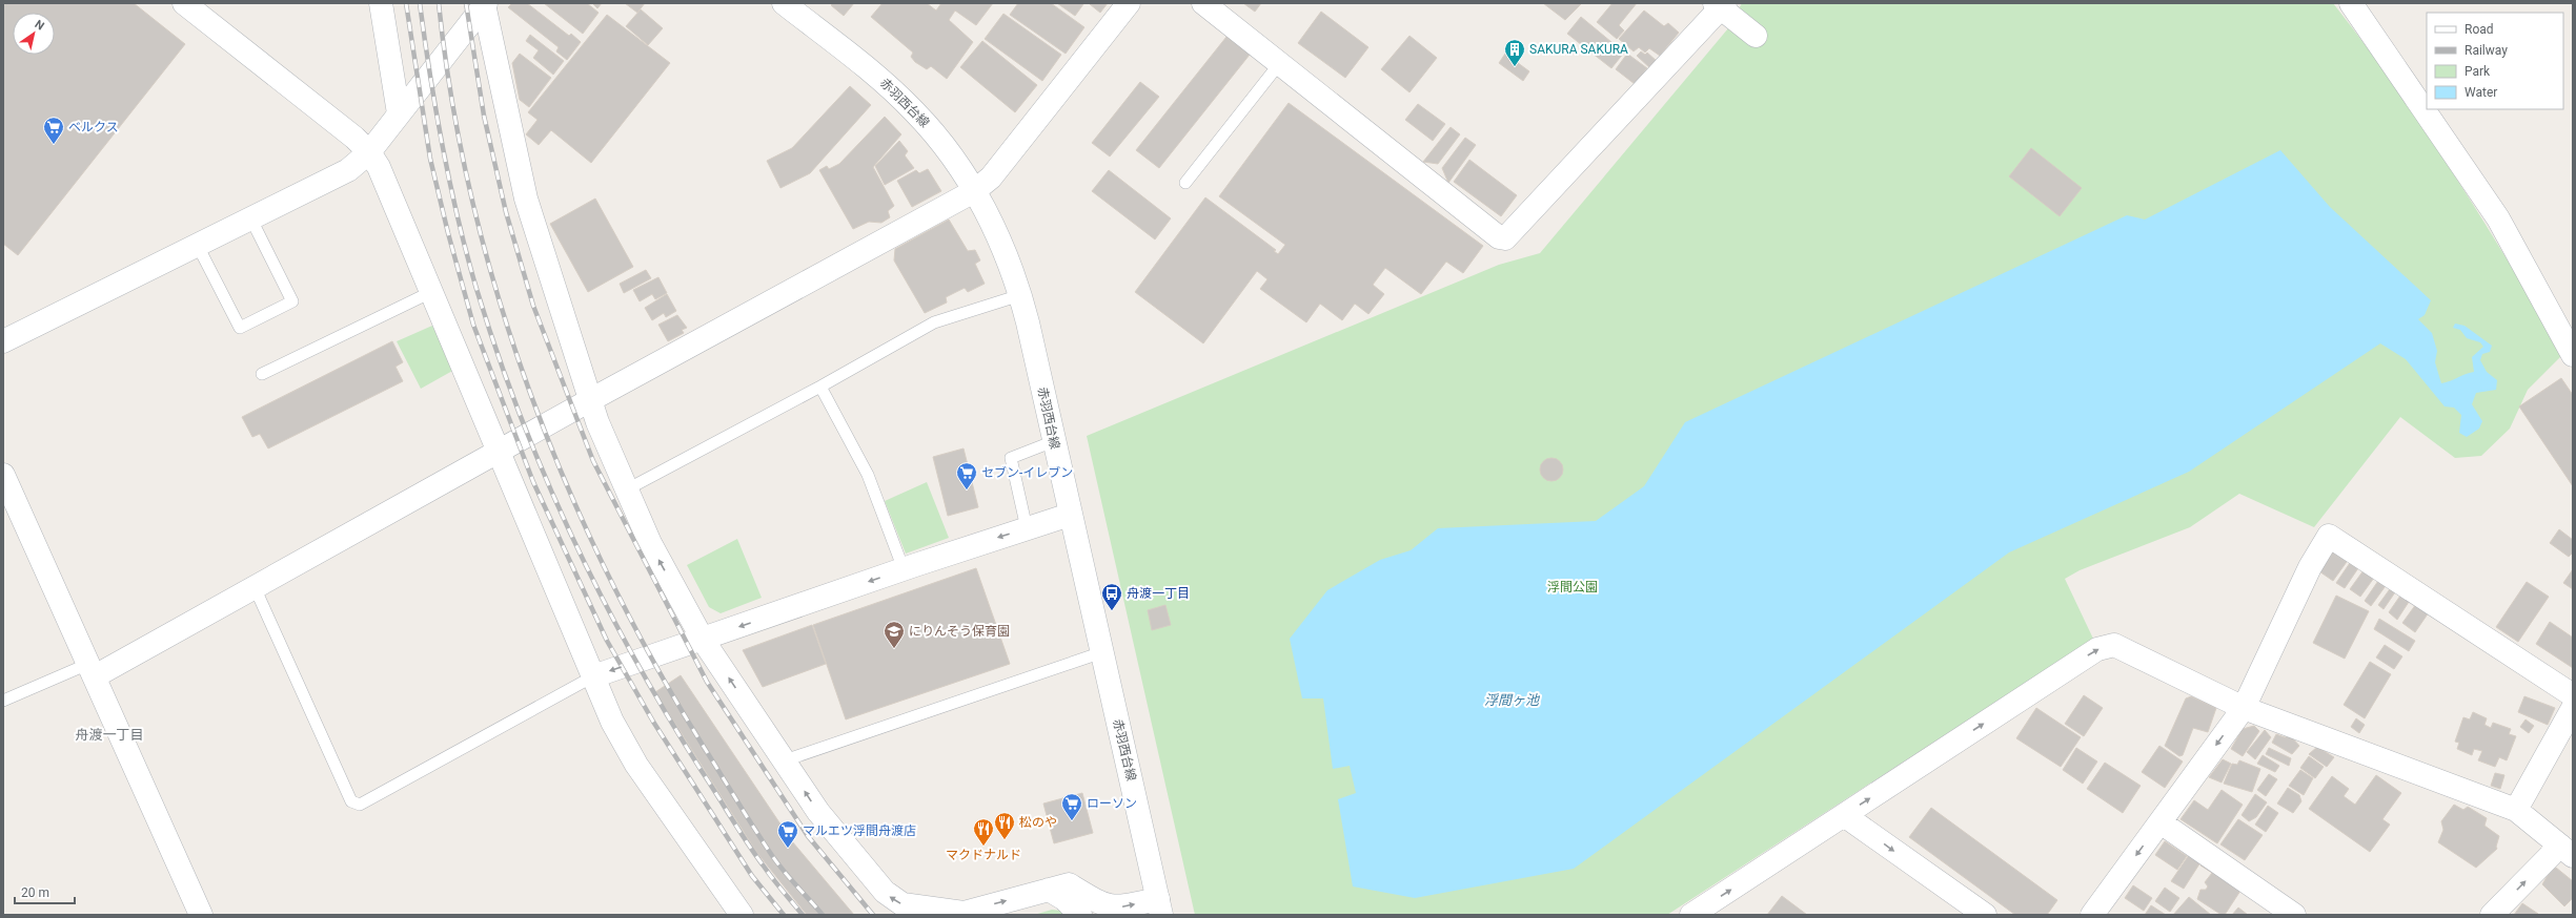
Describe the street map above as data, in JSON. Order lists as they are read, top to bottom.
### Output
{
  "streets": {
    "street": ["赤羽西台線"]
  },
  "districts": ["舟渡一丁目"],
  "water": ["浮間ヶ池"],
  "parks": ["浮間公園"],
  "places": {
    "building": ["SAKURA SAKURA"],
    "supermarket": [
      "ベルクス",
      "セブン-イレブン",
      "ローソン",
      "マルエツ浮間舟渡店"
    ],
    "bus stop": ["舟渡一丁目"],
    "school or university": ["にりんそう保育園"],
    "restaurant": ["松のや", "マクドナルド"]
  },
  "legend": [
    "Road",
    "Railway",
    "Park",
    "Water"
  ],
  "scale_bar": "20 m",
  "north": "top right"
}
